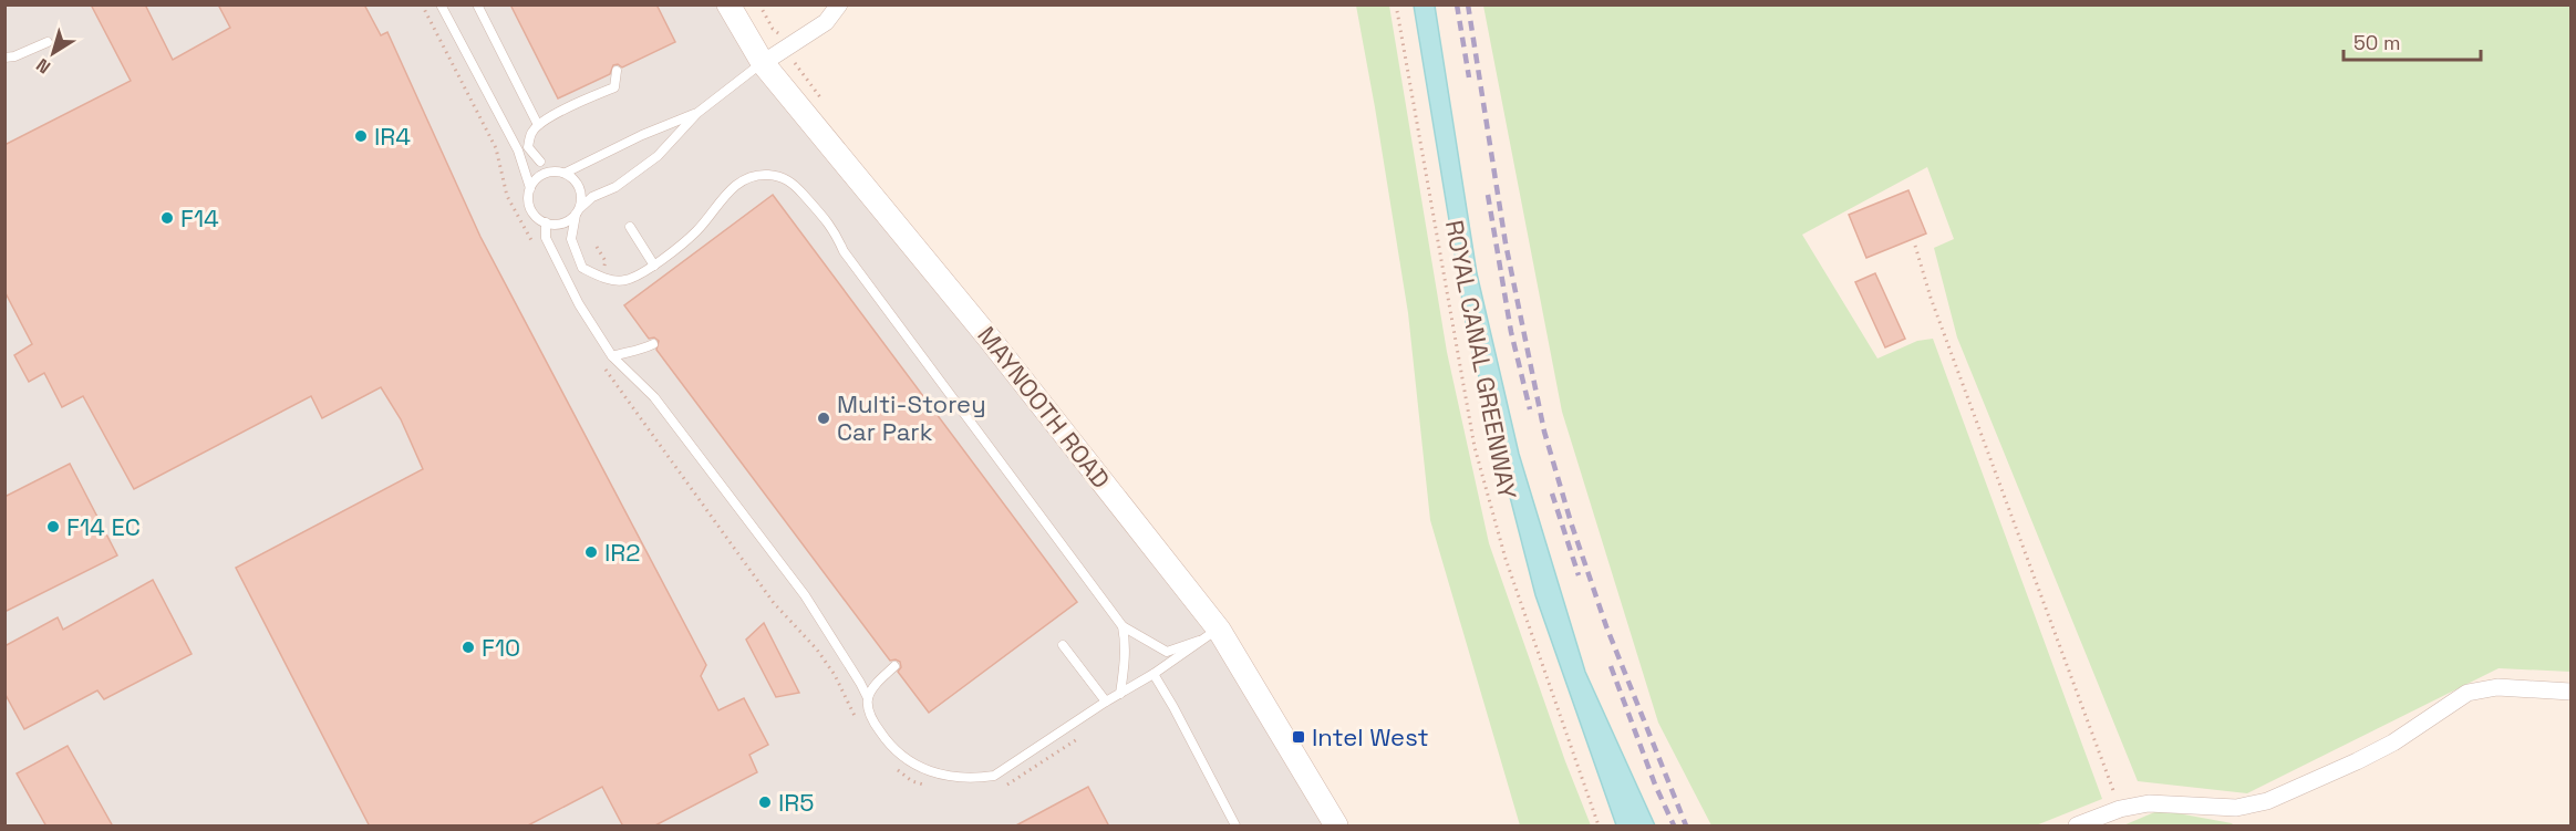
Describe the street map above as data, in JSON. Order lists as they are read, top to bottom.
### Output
{
  "streets": {
    "main road": ["MAYNOOTH ROAD"],
    "path": ["ROYAL CANAL GREENWAY"]
  },
  "places": {
    "other": [
      "IR4",
      "F14",
      "Multi-Storey Car Park",
      "F14 EC",
      "IR2",
      "F10",
      "IR5"
    ],
    "transit": ["Intel West"]
  },
  "scale_bar": "50 m",
  "north": "bottom left"
}
